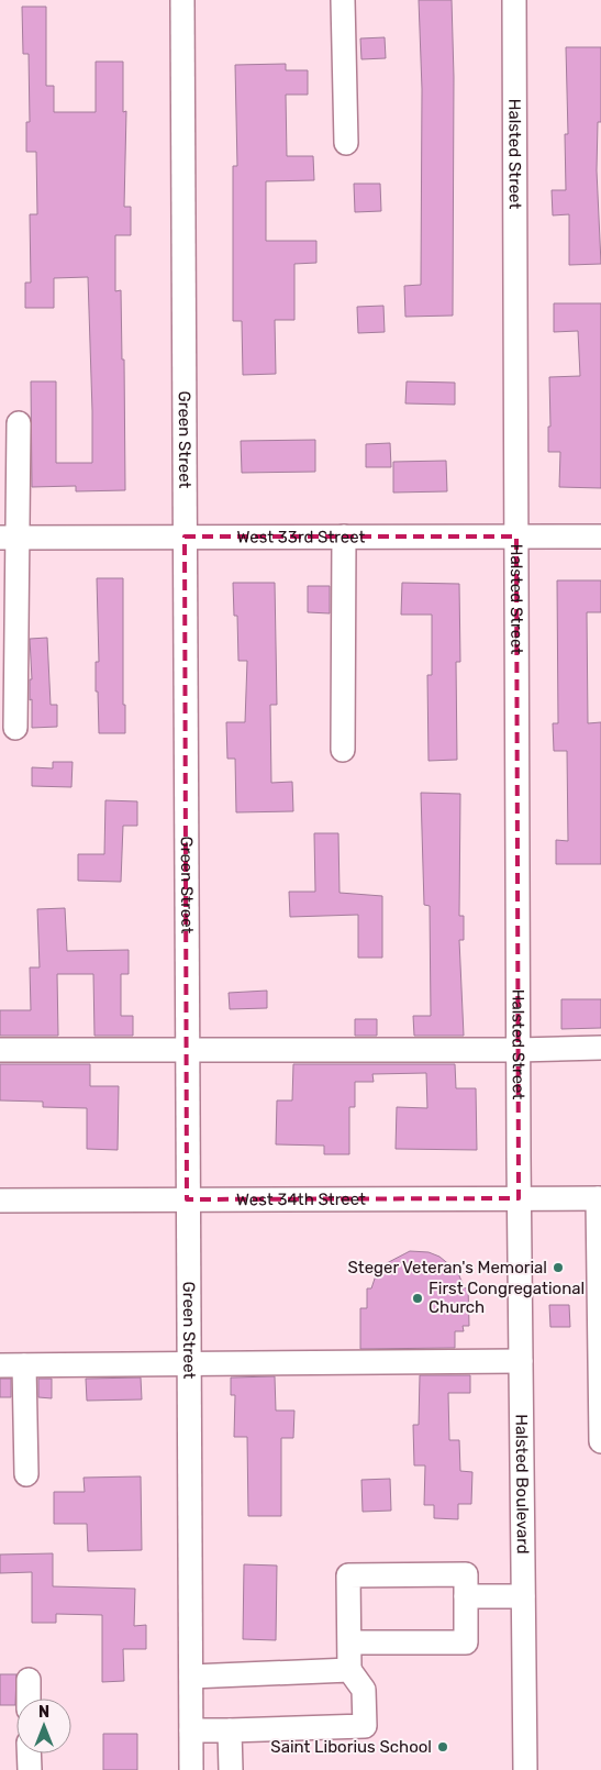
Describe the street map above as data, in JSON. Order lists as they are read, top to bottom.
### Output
{
  "streets": {
    "street": [
      "Halsted Street",
      "Green Street",
      "West 33rd Street",
      "West 34th Street",
      "Halsted Boulevard"
    ]
  },
  "crossings": [
    ["Halsted Street", "West 33rd Street"],
    ["Halsted Street", "West 34th Street"],
    ["Halsted Street", "Halsted Boulevard"],
    ["Green Street", "West 33rd Street"],
    ["Green Street", "West 34th Street"],
    ["West 34th Street", "Halsted Boulevard"]
  ],
  "places": ["Steger Veteran's Memorial", "First Congregational Church", "Saint Liborius School"],
  "north": "top"
}
